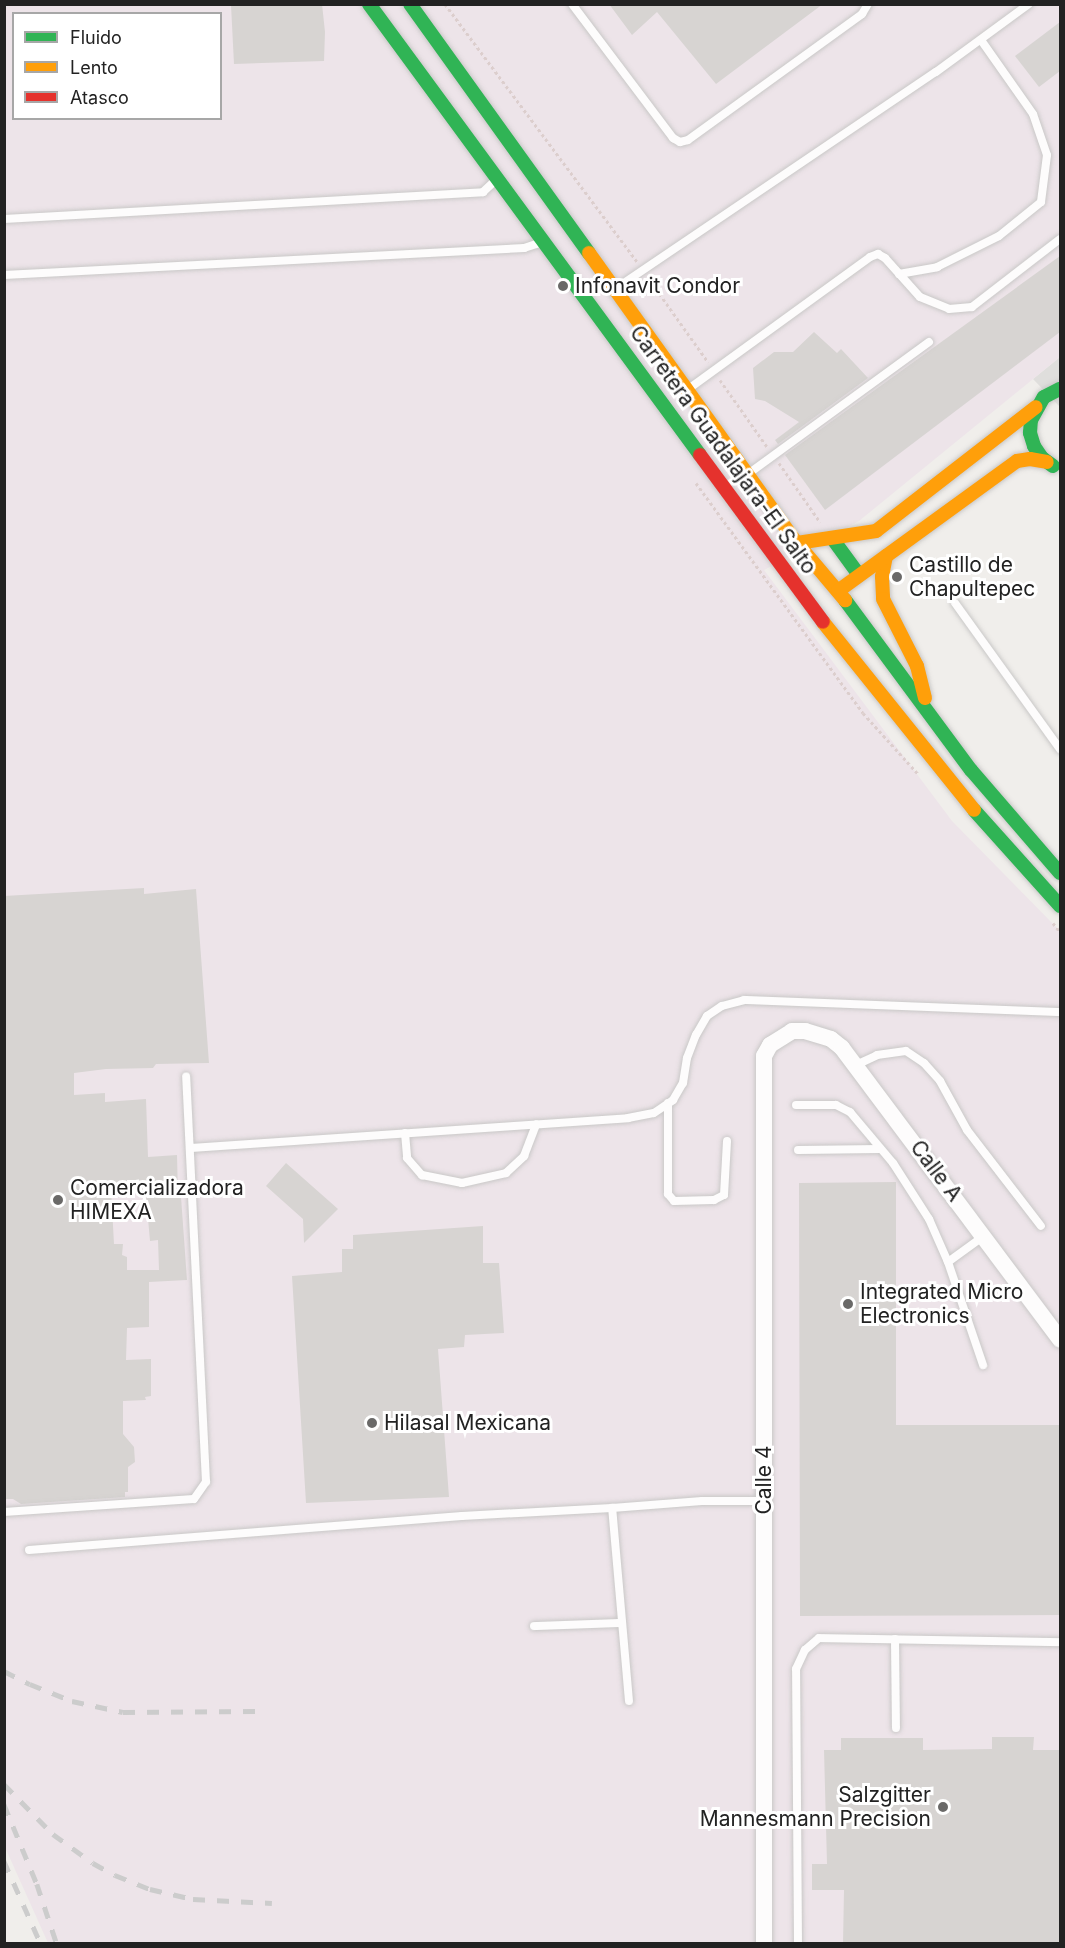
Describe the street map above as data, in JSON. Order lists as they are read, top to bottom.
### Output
{
  "streets": {
    "main road": ["Carretera Guadalajara-El Salto"],
    "street": ["Calle A", "Calle 4"]
  },
  "crossings": [
    ["Calle A", "Calle 4"]
  ],
  "places": [
    "Infonavit Condor",
    "Castillo de Chapultepec",
    "Comercializadora HIMEXA",
    "Integrated Micro Electronics",
    "Hilasal Mexicana",
    "Salzgitter Mannesmann Precision"
  ],
  "legend": ["Fluido", "Lento", "Atasco"]
}
